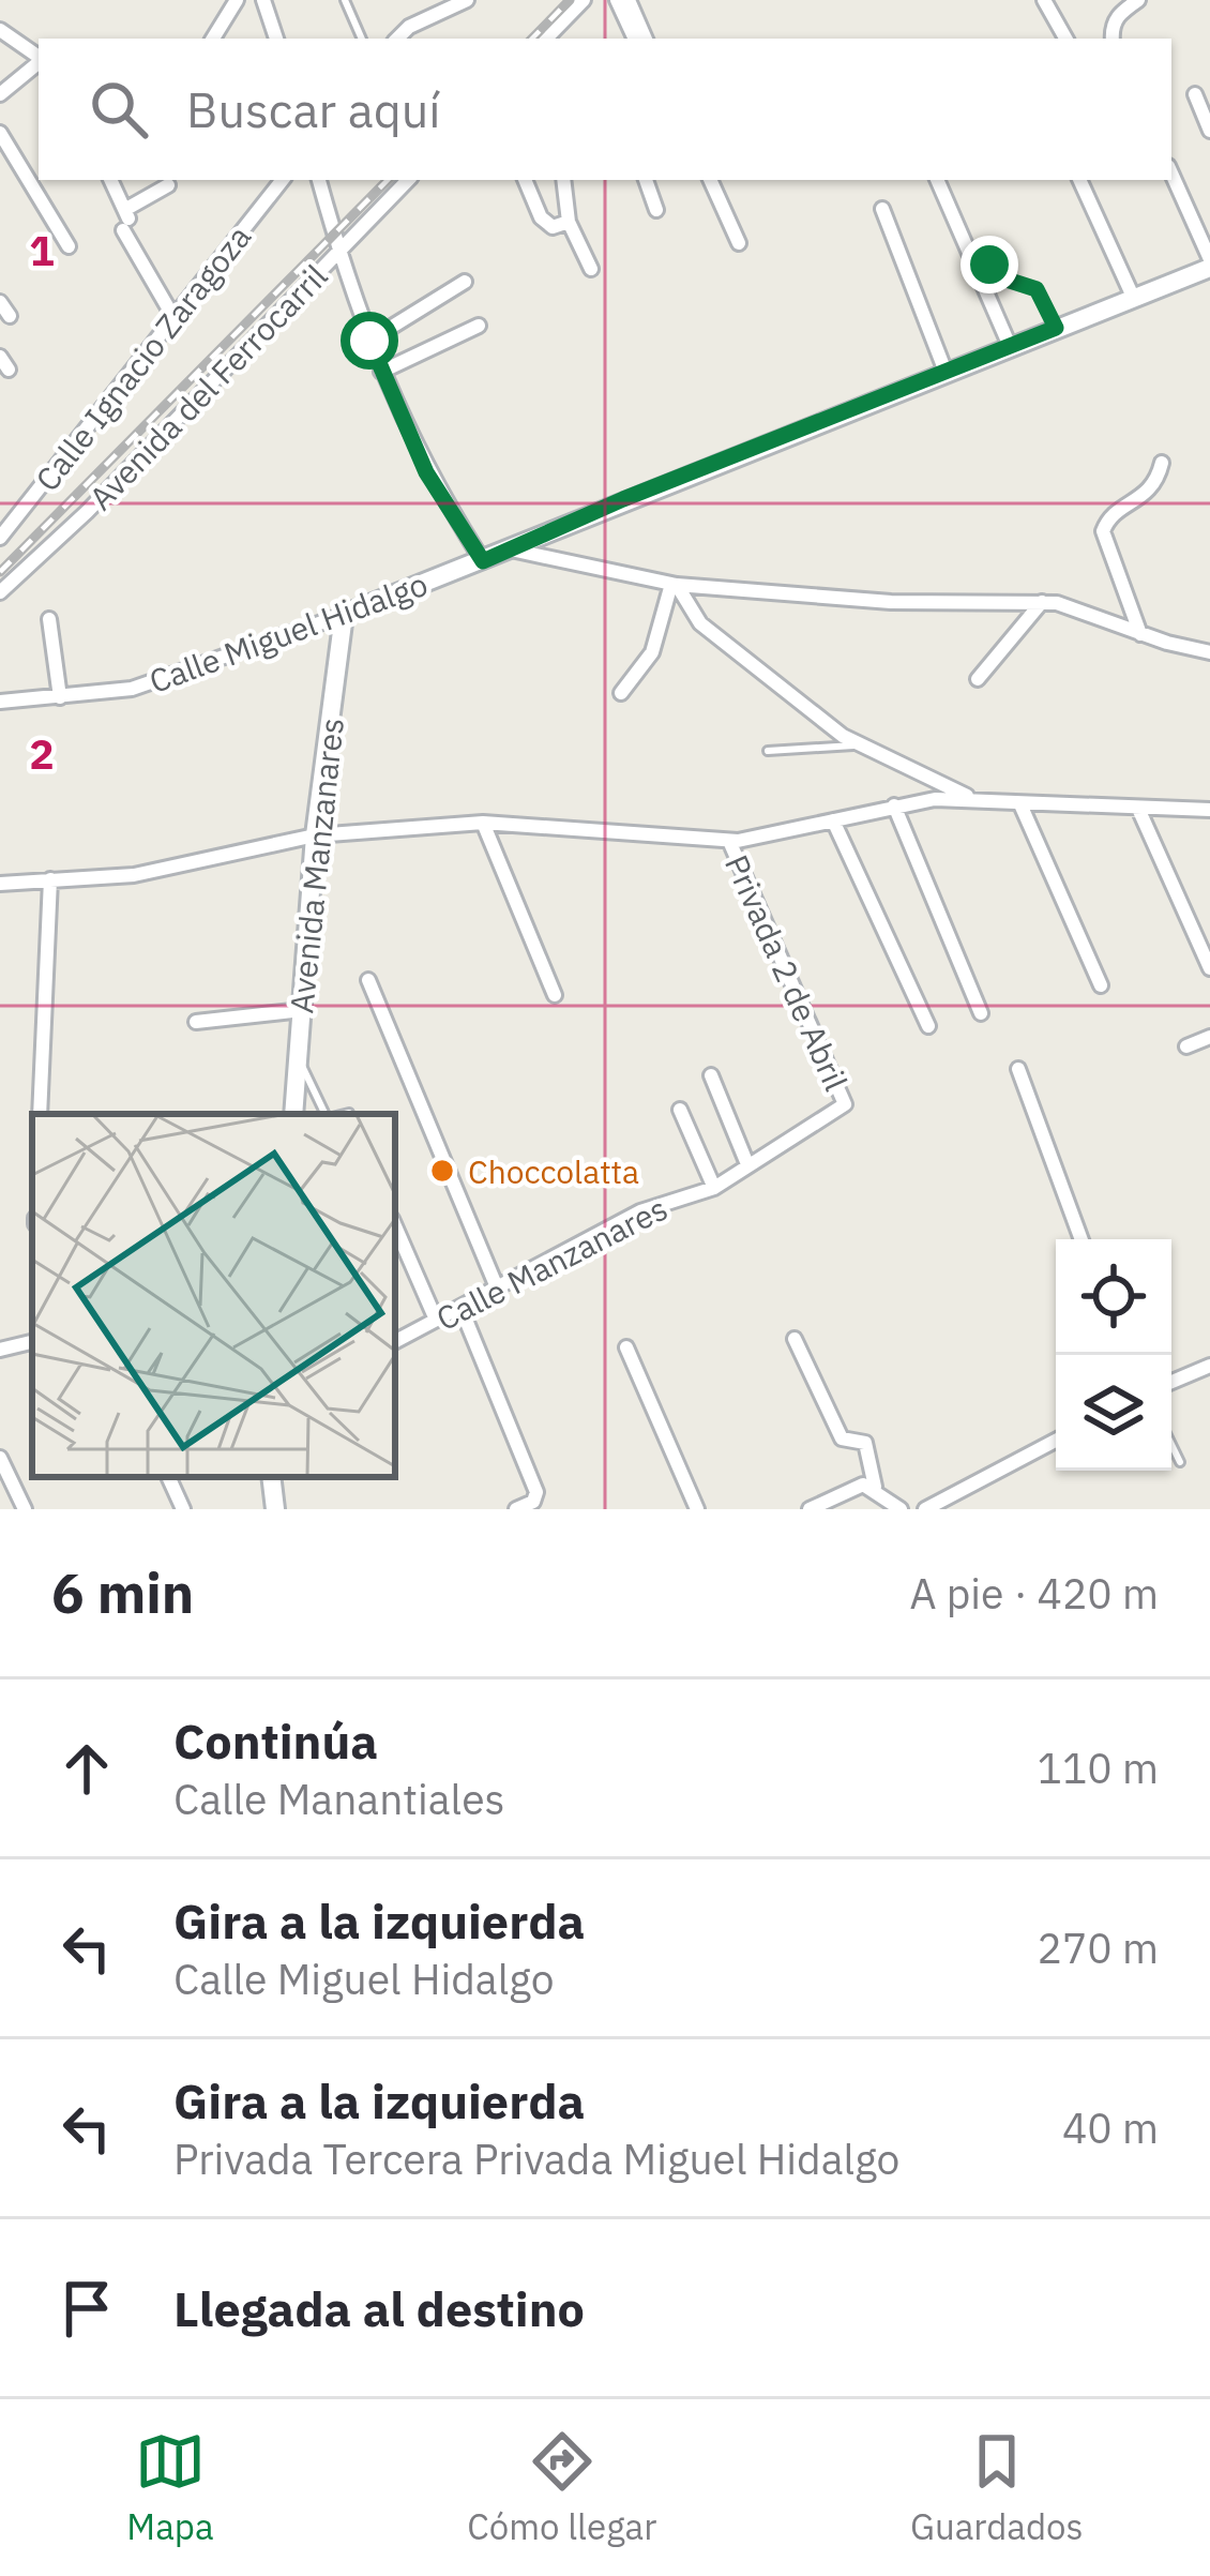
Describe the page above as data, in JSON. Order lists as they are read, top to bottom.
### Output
{
  "streets": {
    "street": [
      "Calle Ignacio Zaragoza",
      "Avenida del Ferrocarril",
      "Calle Miguel Hidalgo",
      "Avenida Manzanares",
      "Privada 2 de Abril",
      "Calle Manzanares"
    ]
  },
  "crossings": [
    ["Calle Miguel Hidalgo", "Avenida Manzanares"],
    ["Privada 2 de Abril", "Calle Manzanares"]
  ],
  "places": ["Choccolatta"],
  "page": {
    "search": "Buscar aquí",
    "heading": ["6 min", "A pie · 420 m"],
    "list": [
      ["Continúa", "Calle Manantiales", "110 m"],
      ["Gira a la izquierda", "Calle Miguel Hidalgo", "270 m"],
      ["Gira a la izquierda", "Privada Tercera Privada Miguel Hidalgo", "40 m"],
      "Llegada al destino"
    ],
    "nav": ["Mapa", "Cómo llegar", "Guardados"]
  },
  "grid": {
    "rows": ["1", "2"]
  }
}
